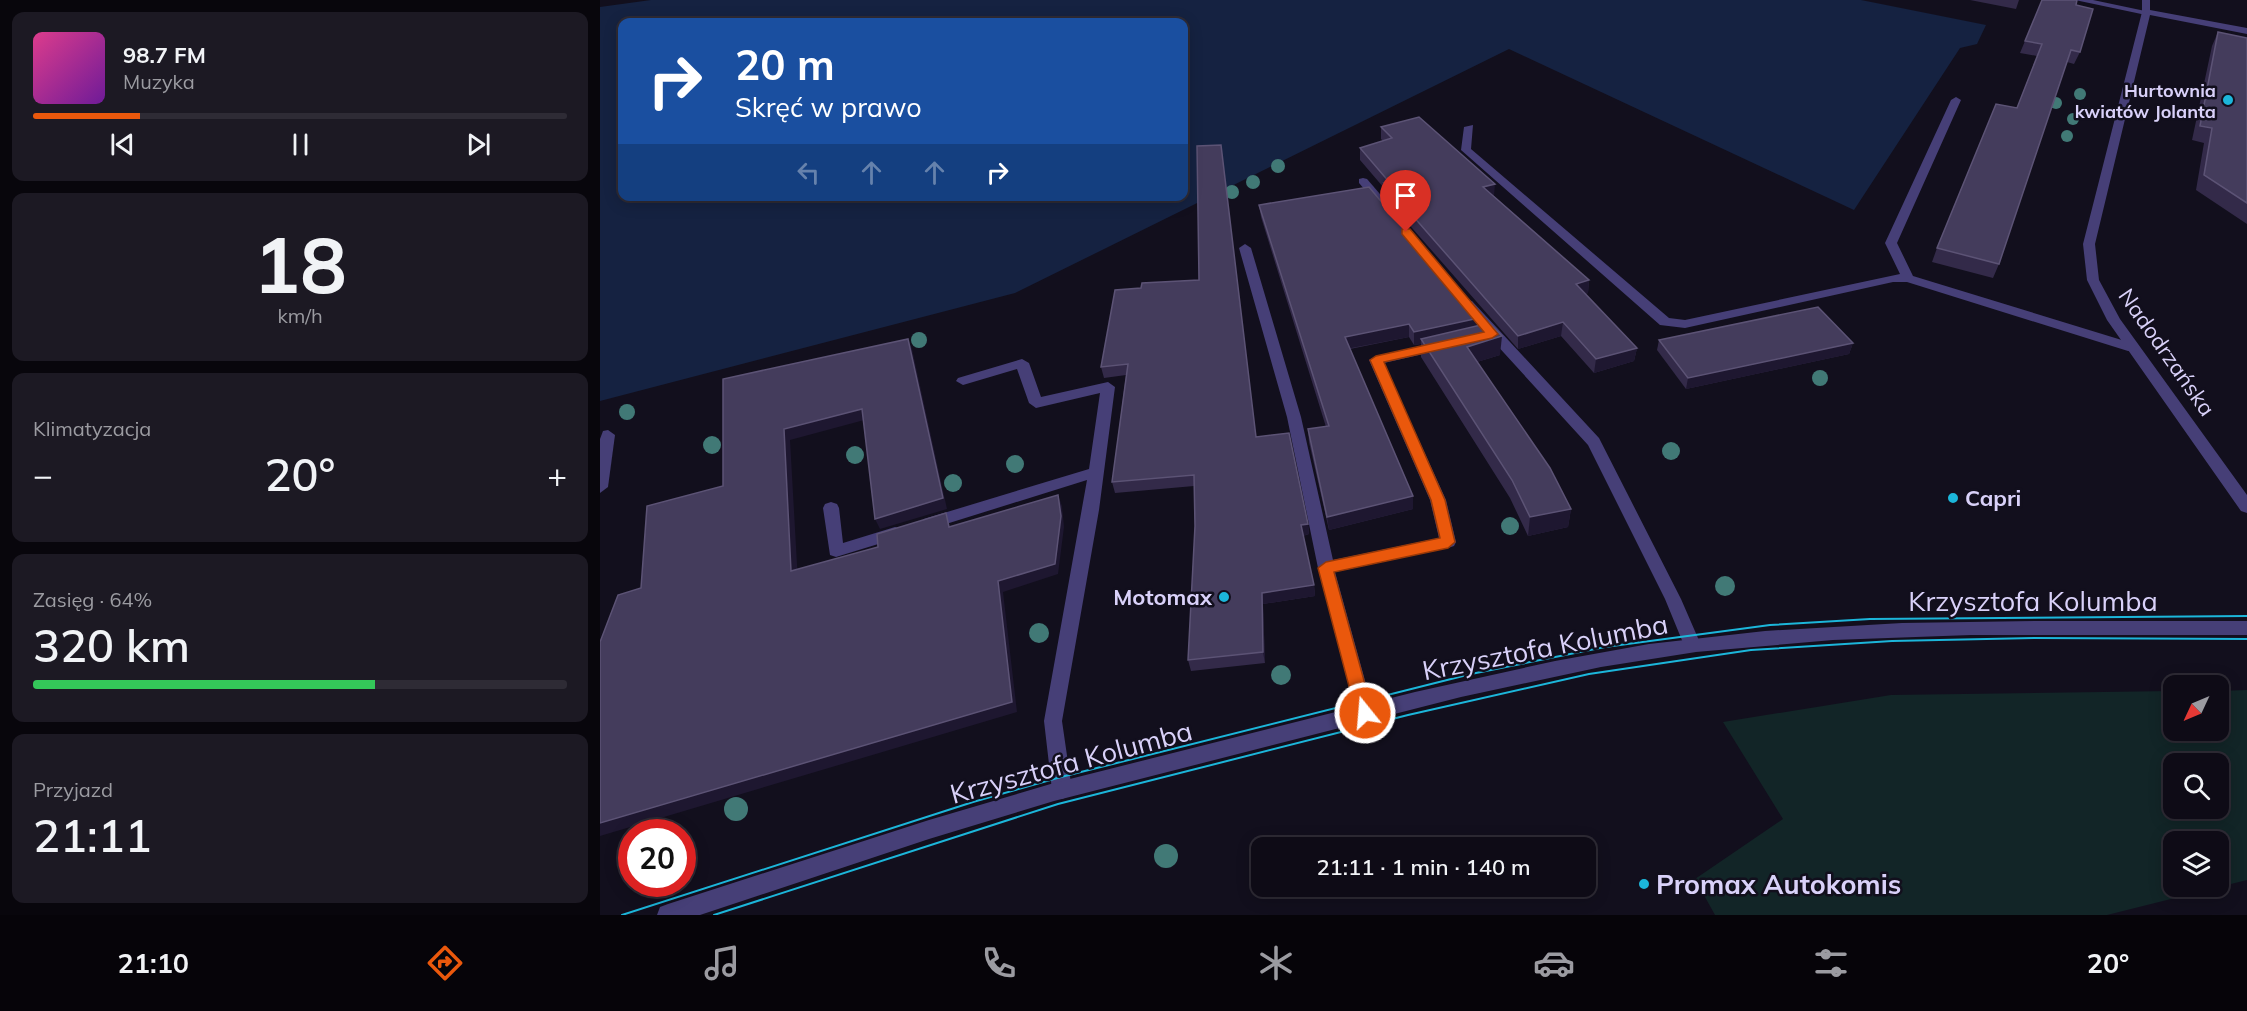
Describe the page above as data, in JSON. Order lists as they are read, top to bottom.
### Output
{
  "streets": {
    "street": ["Nadodrzańska", "Krzysztofa Kolumba"]
  },
  "places": [
    "Hurtownia kwiatów Jolanta",
    "Capri",
    "Motomax",
    "Promax Autokomis"
  ],
  "north": "bottom left",
  "page": {
    "turn": ["20 m", "Skręć w prawo"],
    "song": ["98.7 FM", "Muzyka"],
    "tile": [
      ["18", "km/h"],
      "Klimatyzacja",
      ["Zasięg · 64%", "320 km"],
      ["Przyjazd", "21:11"]
    ],
    "heat": ["−", "20°", "+"],
    "limit": "20",
    "trip": "21:11 · 1 min · 140 m",
    "tabs": ["21:10", "20°"]
  }
}
